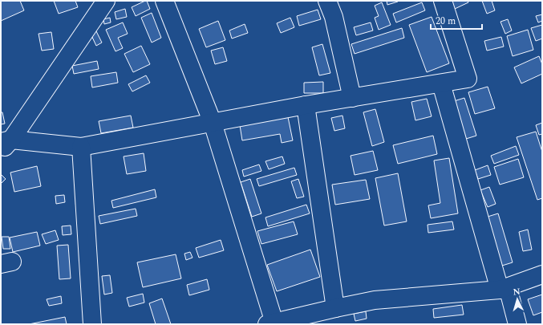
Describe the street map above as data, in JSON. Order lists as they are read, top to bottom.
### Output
{
  "scale_bar": "20 m",
  "north": "top"
}
